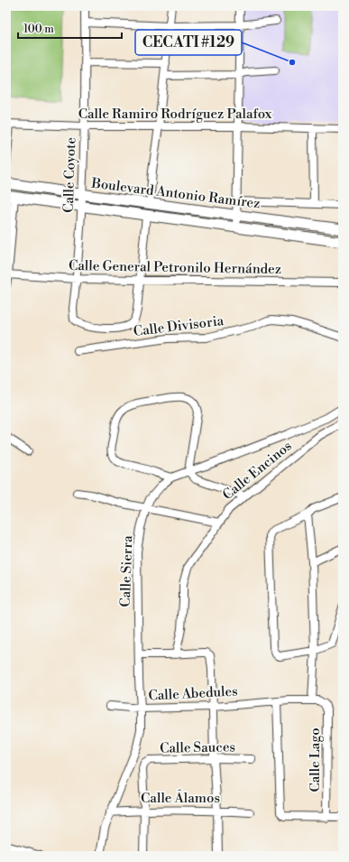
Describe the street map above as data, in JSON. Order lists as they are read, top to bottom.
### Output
{
  "streets": {
    "main road": ["Boulevard Antonio Ramírez"],
    "street": [
      "Calle Ramiro Rodríguez Palafox",
      "Calle Coyote",
      "Calle General Petronilo Hernández",
      "Calle Divisoria",
      "Calle Encinos",
      "Calle Sierra",
      "Calle Abedules",
      "Calle Sauces",
      "Calle Lago",
      "Calle Álamos"
    ]
  },
  "crossings": [
    ["Calle Ramiro Rodríguez Palafox", "Calle Coyote"],
    ["Calle Coyote", "Boulevard Antonio Ramírez"],
    ["Calle Coyote", "Calle General Petronilo Hernández"],
    ["Calle Sierra", "Calle Abedules"],
    ["Calle Sierra", "Calle Álamos"],
    ["Calle Abedules", "Calle Lago"],
    ["Calle Sauces", "Calle Álamos"]
  ],
  "places": ["CECATI #129"],
  "scale_bar": "100 m"
}
